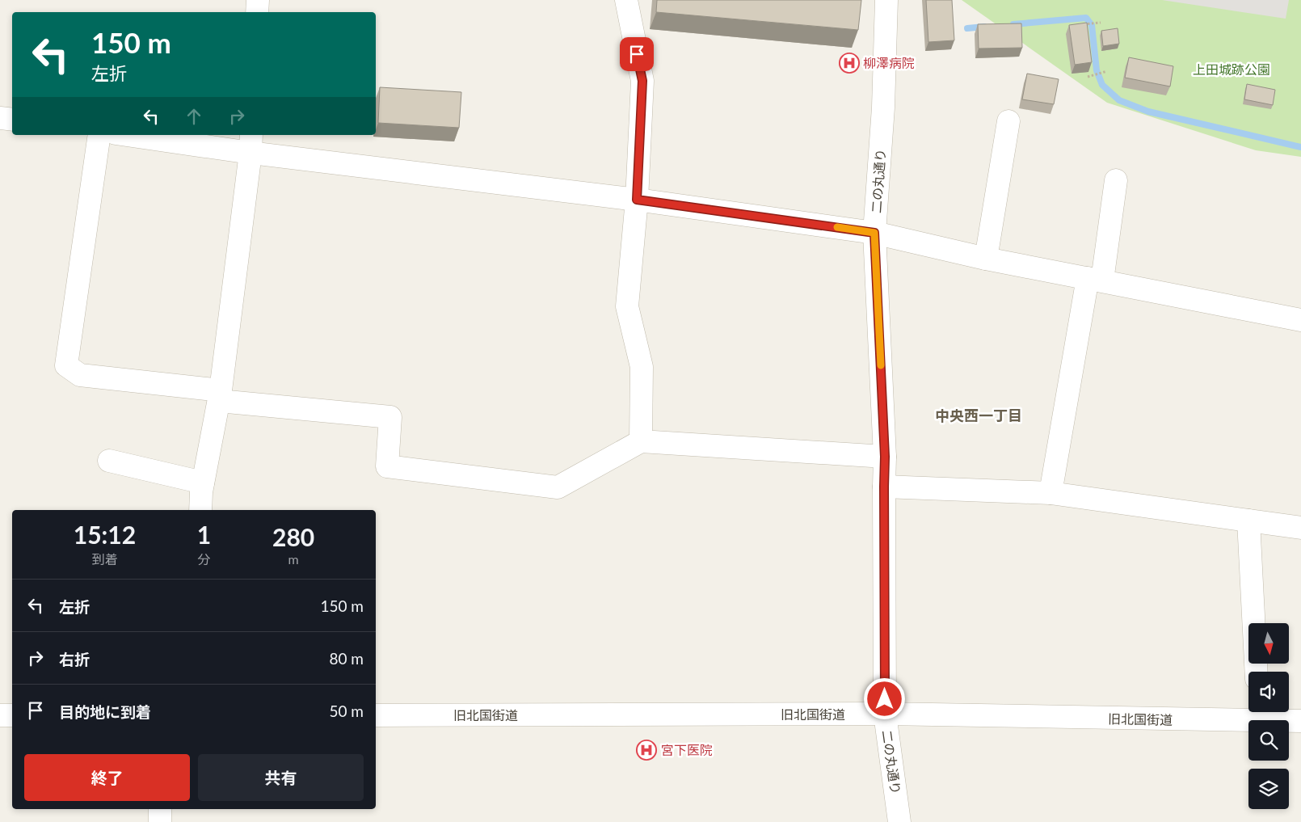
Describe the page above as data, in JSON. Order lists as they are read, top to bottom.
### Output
{
  "streets": {
    "street": ["二の丸通り", "旧北国街道"]
  },
  "crossings": [
    ["二の丸通り", "旧北国街道"]
  ],
  "districts": ["中央西一丁目"],
  "parks": ["上田城跡公園"],
  "places": {
    "hospital": ["柳澤病院", "宮下医院"]
  },
  "north": "bottom",
  "page": {
    "turn": ["150 m", "左折"],
    "eta": [
      "15:12",
      "到着",
      "1",
      "分",
      "280",
      "m"
    ],
    "list": [
      {
        "name": "左折",
        "value": "150 m"
      },
      {
        "name": "右折",
        "value": "80 m"
      },
      {
        "name": "目的地に到着",
        "value": "50 m"
      }
    ],
    "buttons": ["終了", "共有"]
  }
}
